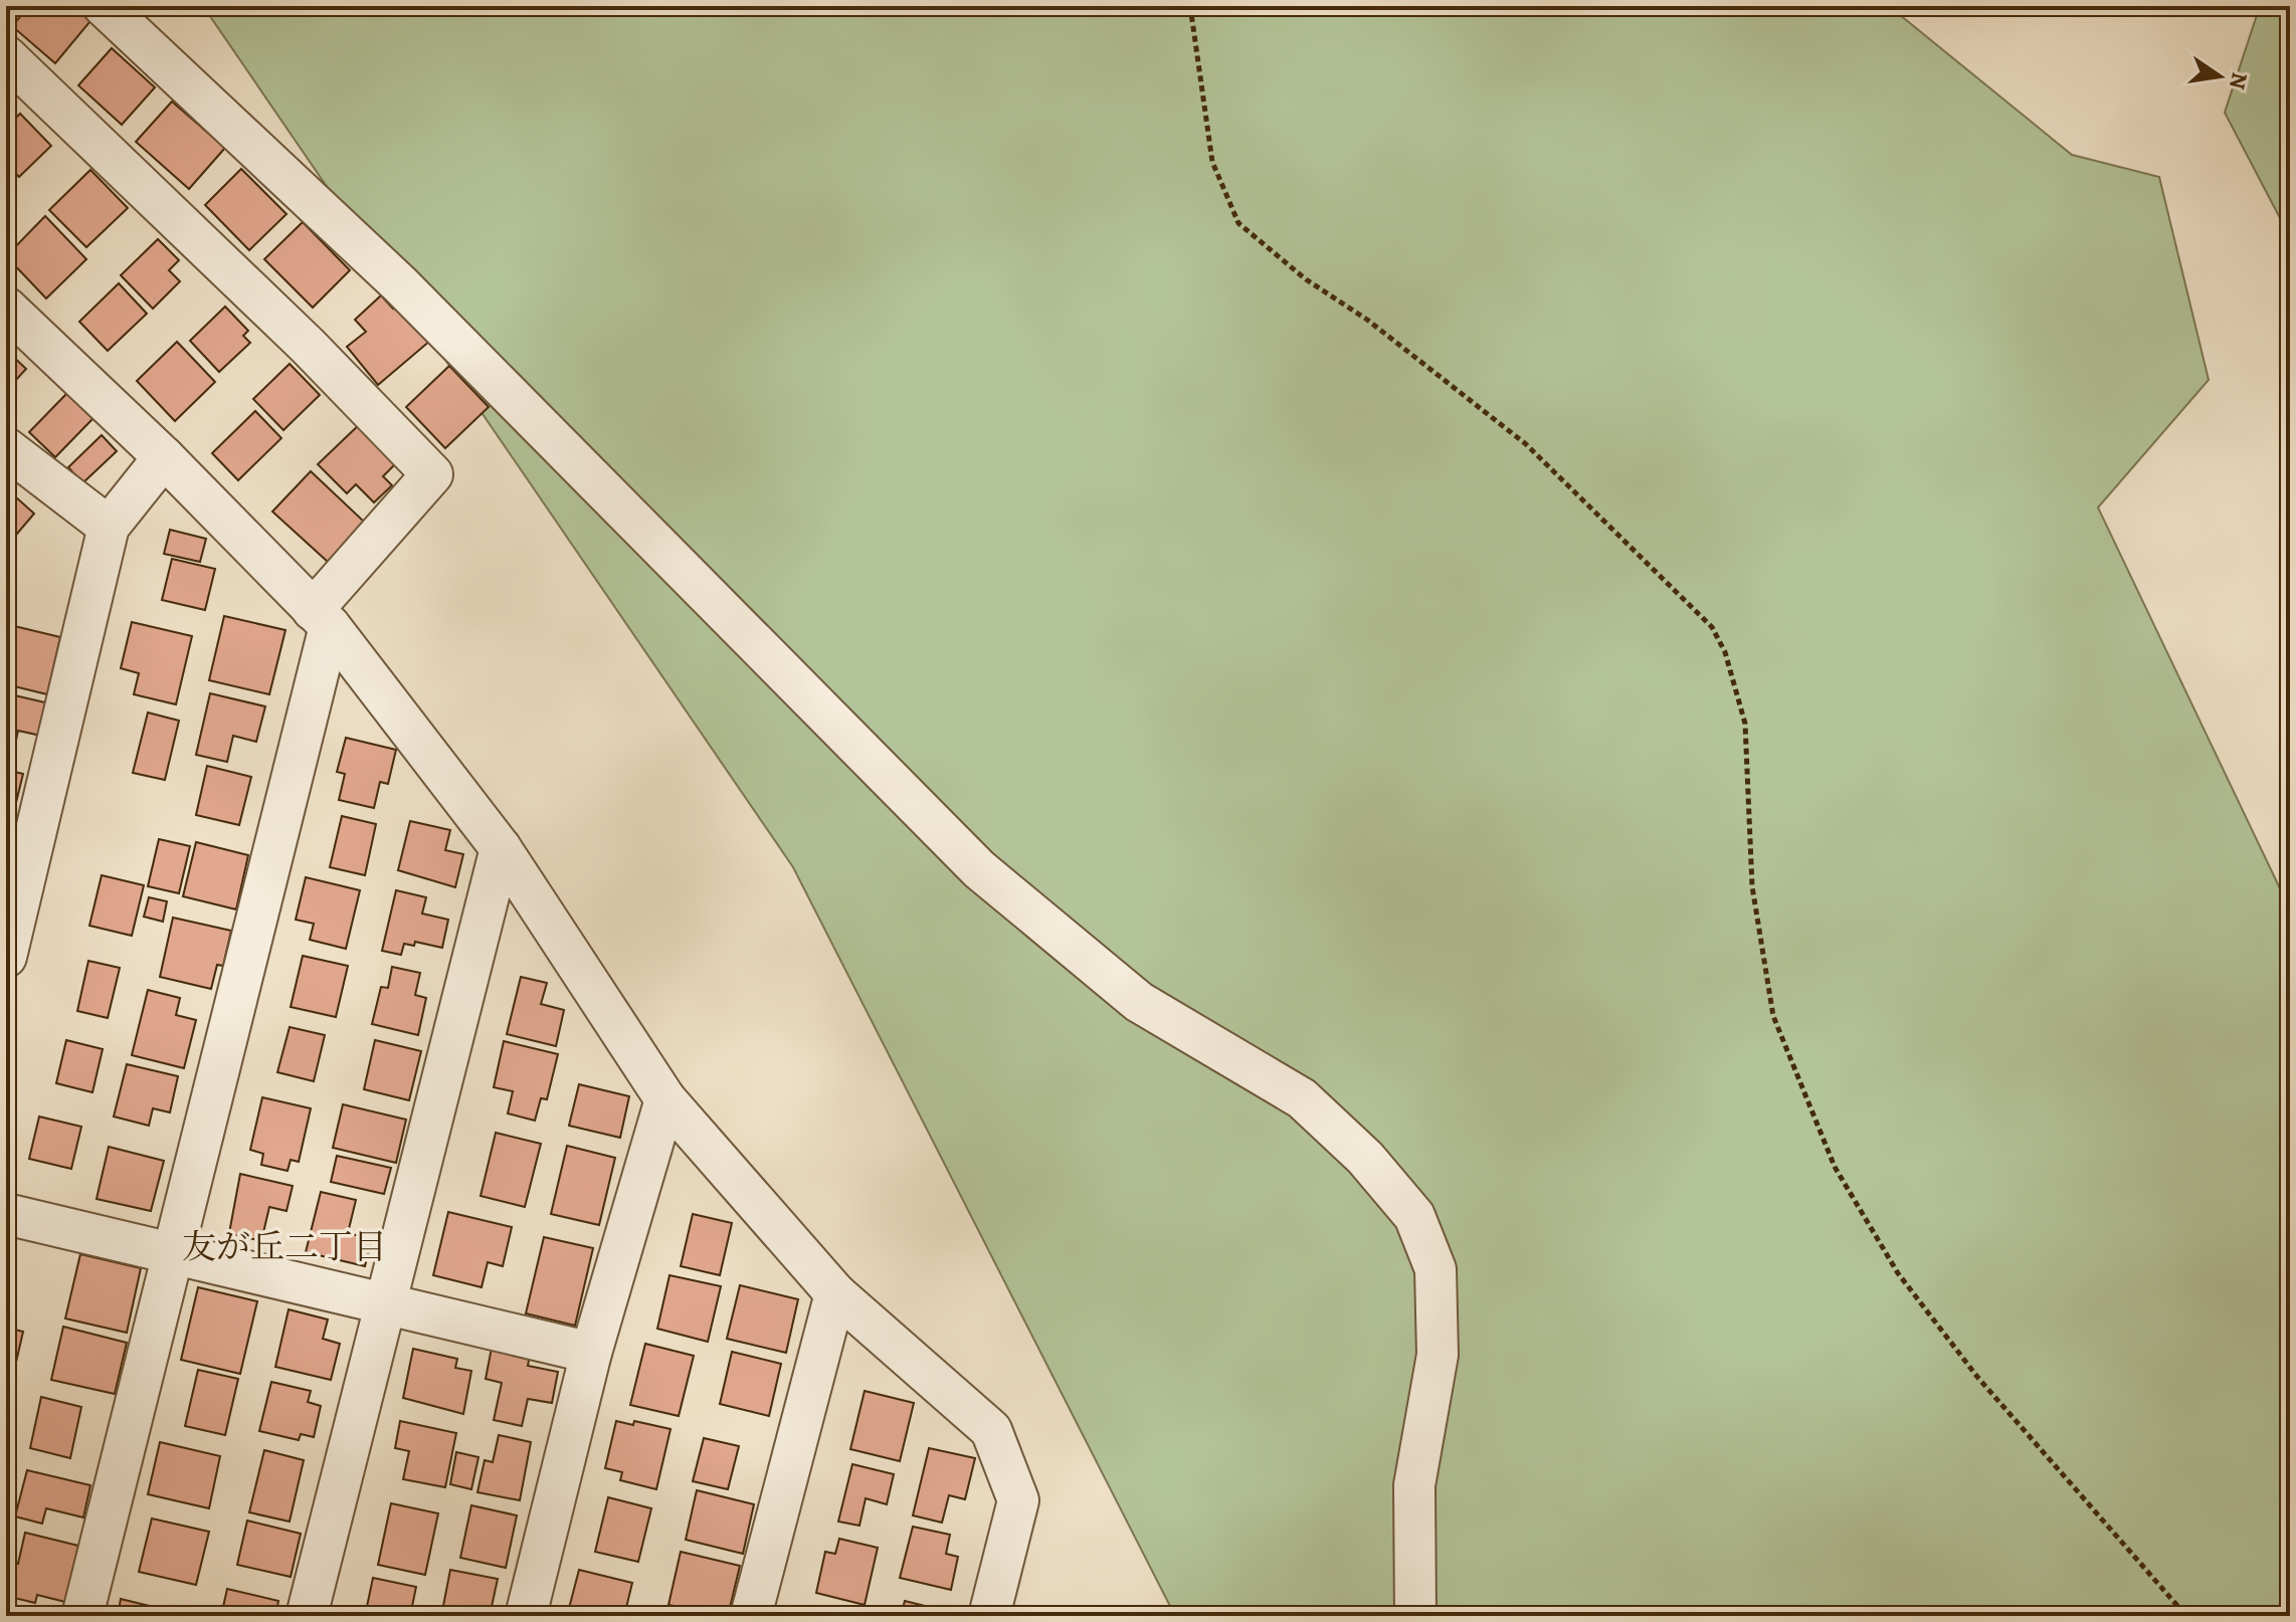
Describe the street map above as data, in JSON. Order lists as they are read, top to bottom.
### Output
{
  "districts": ["友が丘二丁目"],
  "north": "right"
}
